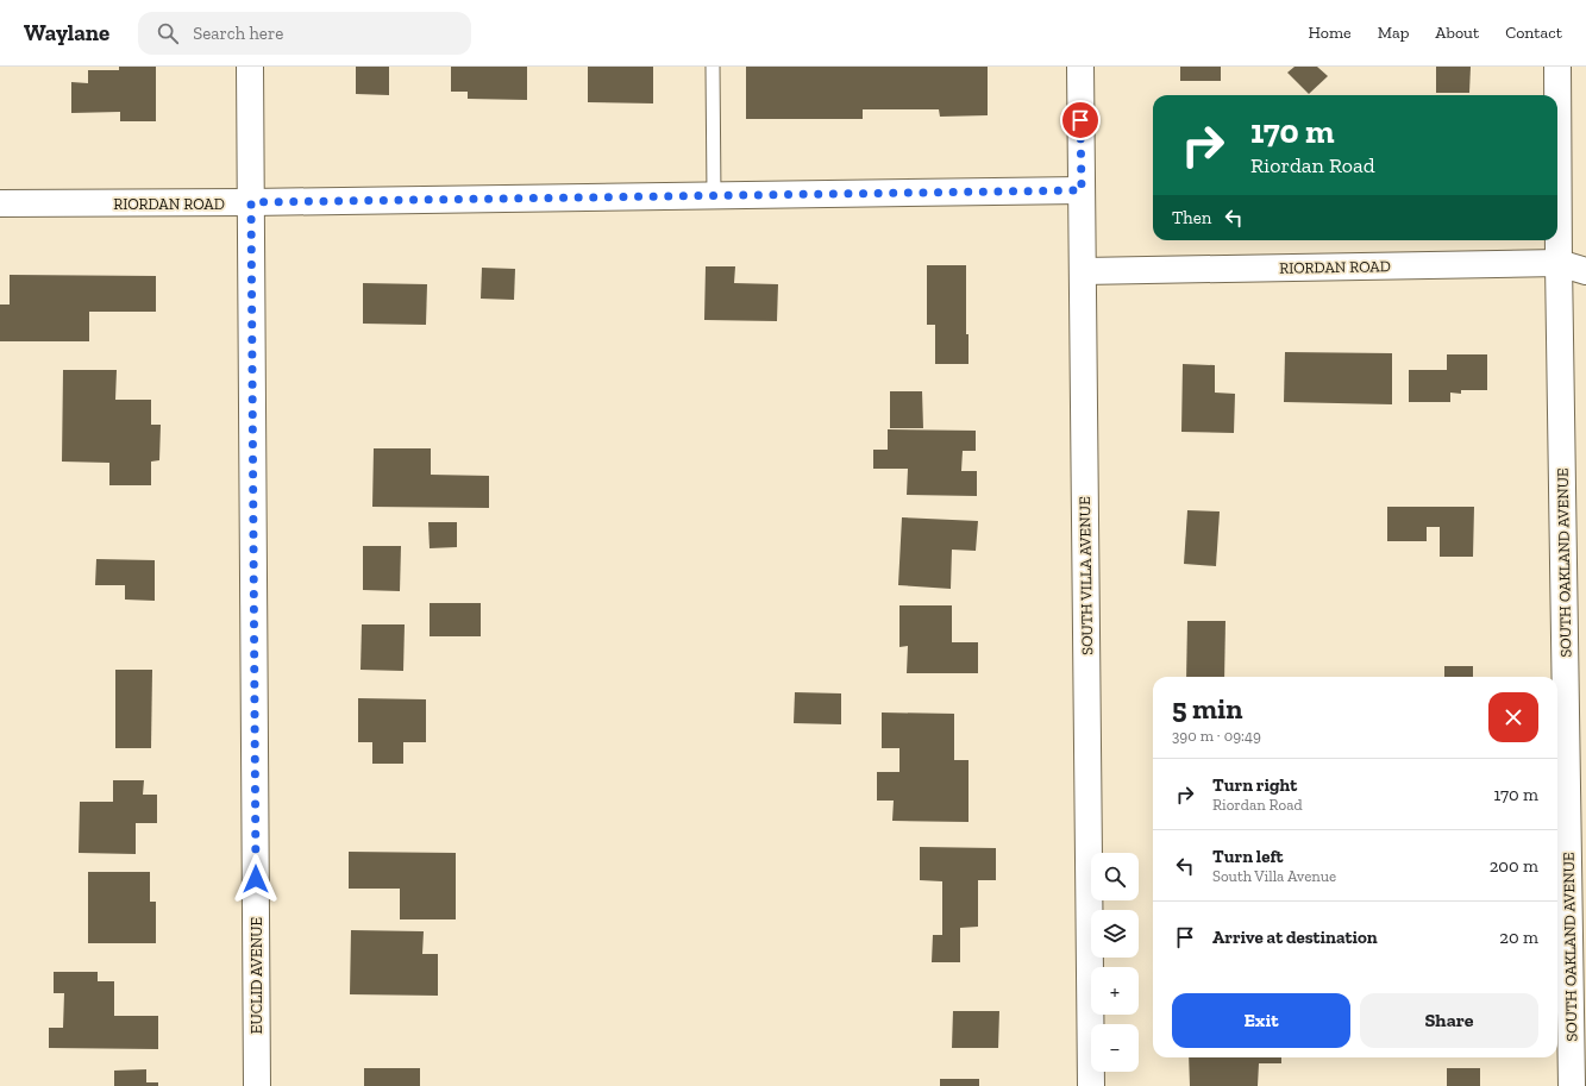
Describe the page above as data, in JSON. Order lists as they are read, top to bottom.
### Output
{
  "streets": {
    "street": [
      "RIORDAN ROAD",
      "SOUTH OAKLAND AVENUE",
      "SOUTH VILLA AVENUE",
      "EUCLID AVENUE"
    ]
  },
  "crossings": [
    ["RIORDAN ROAD", "SOUTH OAKLAND AVENUE"],
    ["RIORDAN ROAD", "SOUTH VILLA AVENUE"],
    ["RIORDAN ROAD", "EUCLID AVENUE"]
  ],
  "page": {
    "header": "Waylane",
    "search": "Search here",
    "nav": [
      "Home",
      "Map",
      "About",
      "Contact"
    ],
    "turn": ["170 m", "Riordan Road"],
    "then": "Then",
    "heading": ["5 min", "390 m · 09:49"],
    "list": [
      {
        "name": "Turn right",
        "note": "Riordan Road",
        "value": "170 m"
      },
      {
        "name": "Turn left",
        "note": "South Villa Avenue",
        "value": "200 m"
      },
      {
        "name": "Arrive at destination",
        "value": "20 m"
      }
    ],
    "map_buttons": ["+", "−"],
    "buttons": ["Exit", "Share"]
  }
}
